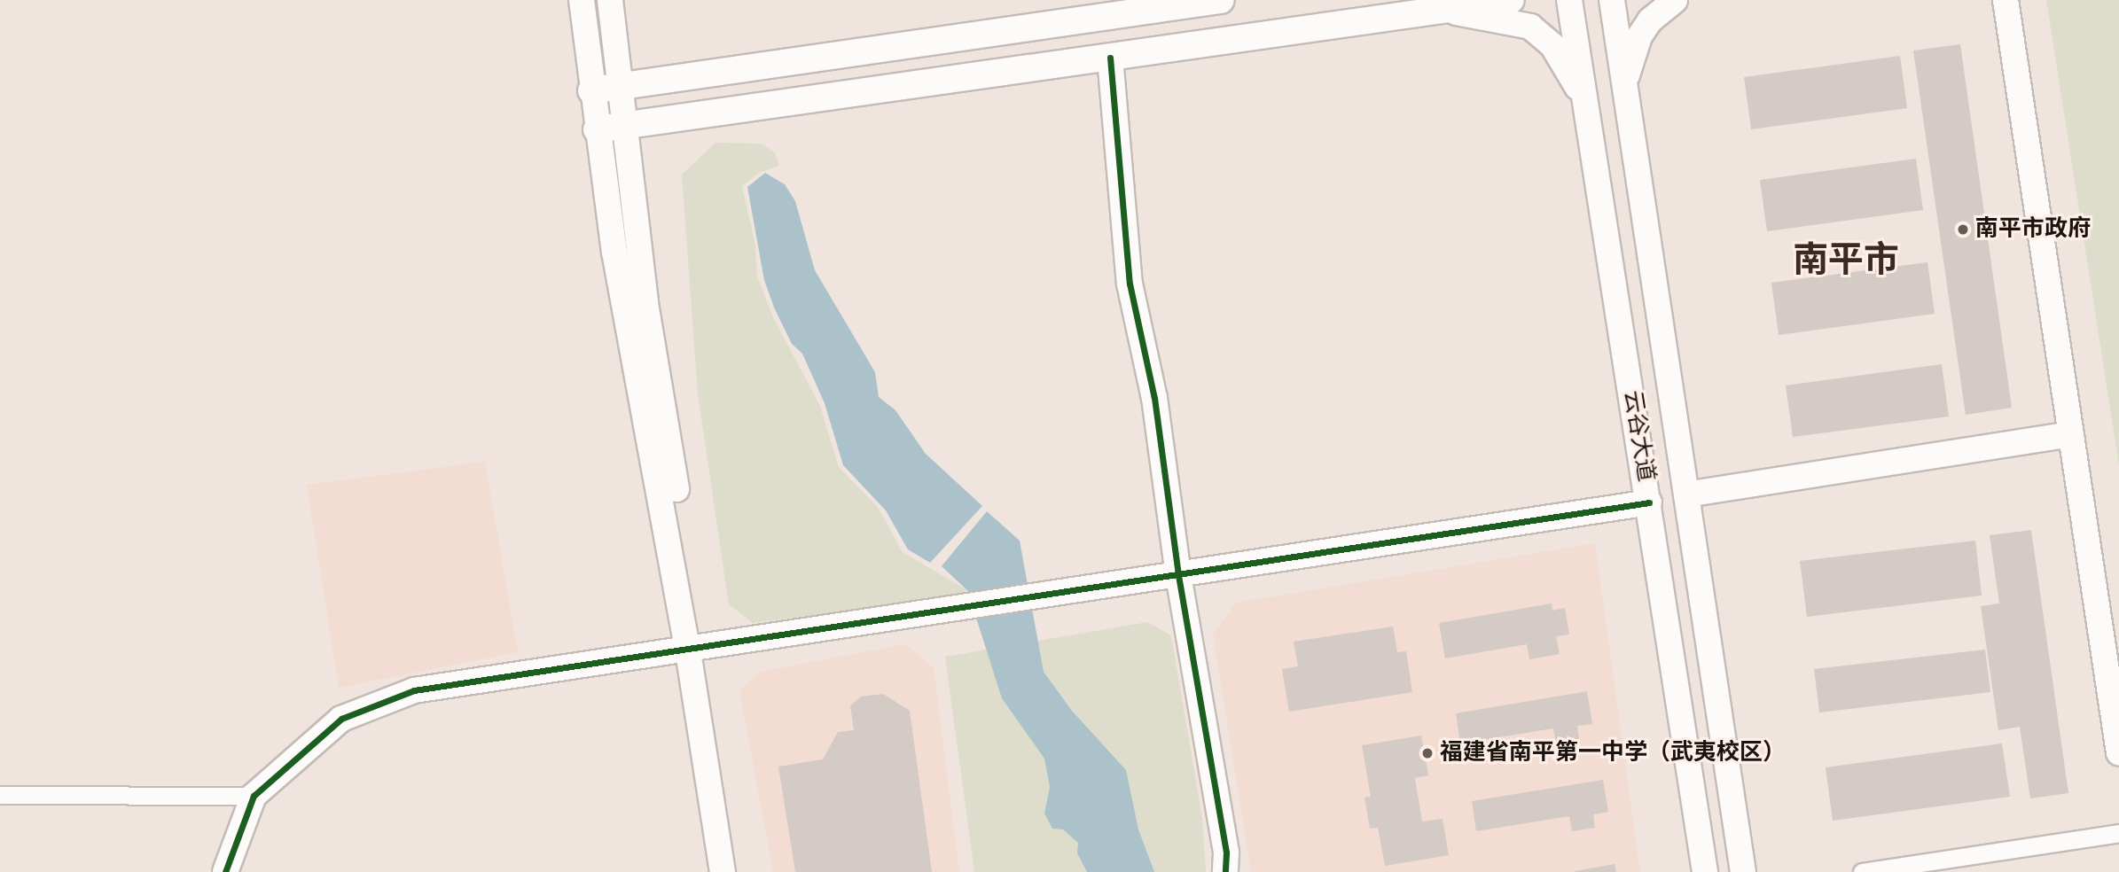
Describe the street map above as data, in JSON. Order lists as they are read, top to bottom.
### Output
{
  "streets": {
    "street": ["云谷大道"]
  },
  "districts": ["南平市"],
  "places": ["南平市政府", "福建省南平第一中学（武夷校区）"]
}
